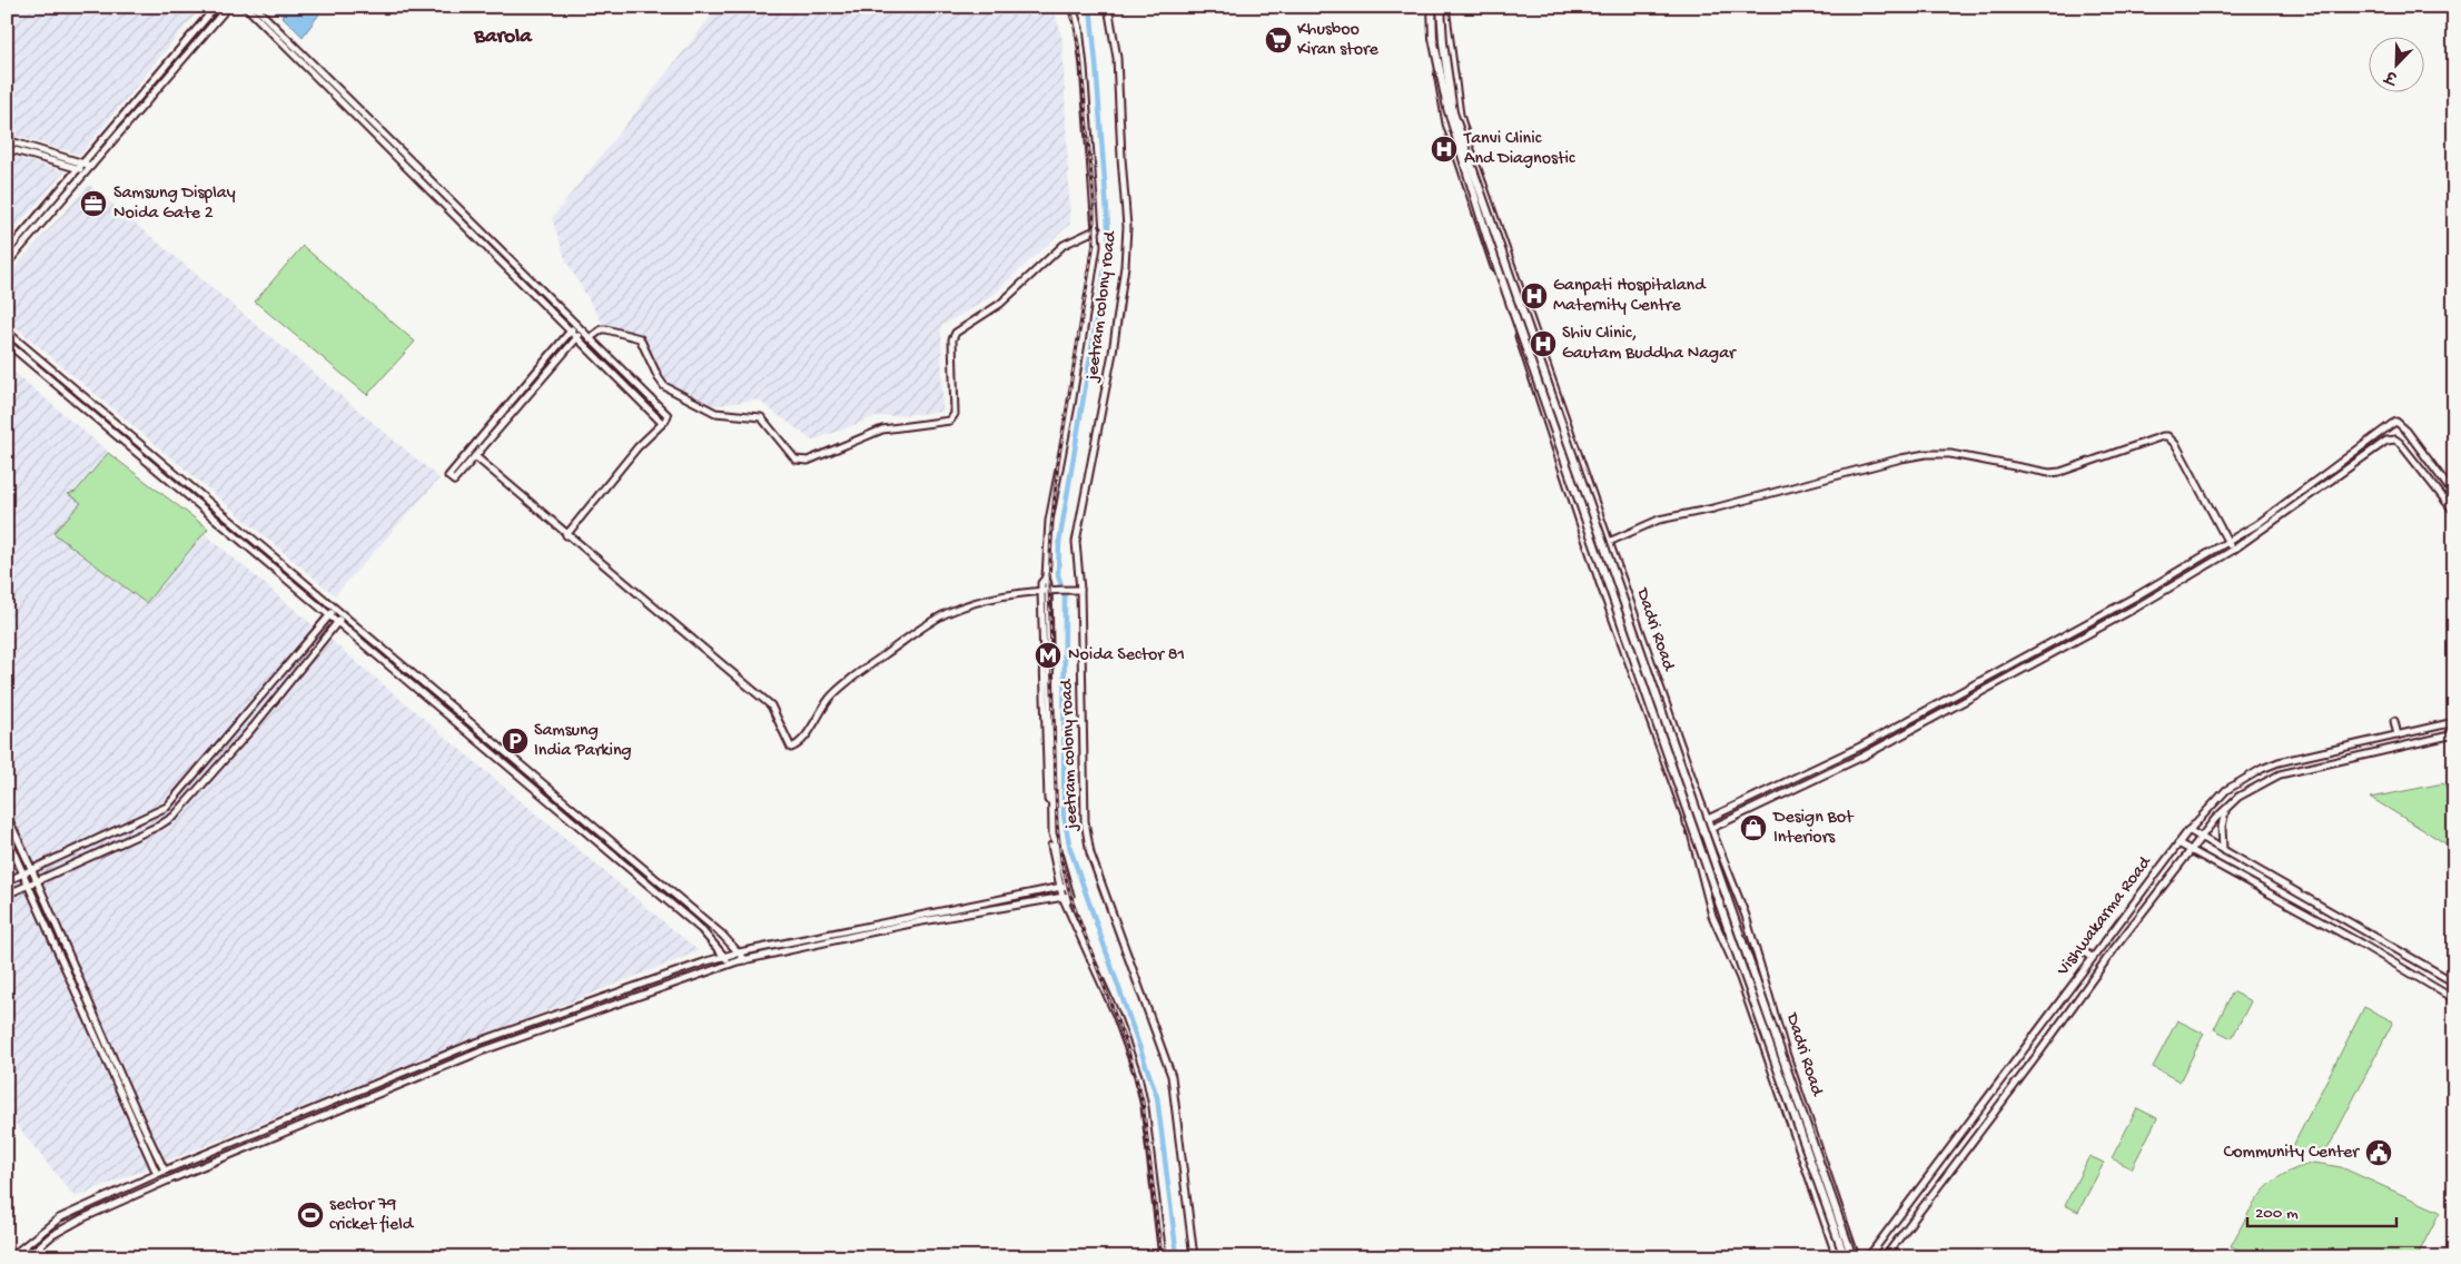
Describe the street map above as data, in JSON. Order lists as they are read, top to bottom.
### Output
{
  "streets": {
    "street": ["jeetram colony road", "Dadri Road", "Vishwakarma Road"]
  },
  "districts": ["Barola"],
  "places": {
    "supermarket": ["Khusboo Kiran store"],
    "hospital": ["Tanvi Clinic And Diagnostic", "Ganpati Hospitaland Maternity Centre", "Shiv Clinic, Gautam Buddha Nagar"],
    "office": ["Samsung Display Noida Gate 2"],
    "metro station": ["Noida Sector 81"],
    "parking": ["Samsung India Parking"],
    "shop": ["Design Bot Interiors"],
    "public building": ["Community Center"],
    "sports": ["sector 79 cricket field"]
  },
  "scale_bar": "200 m",
  "north": "bottom left"
}
